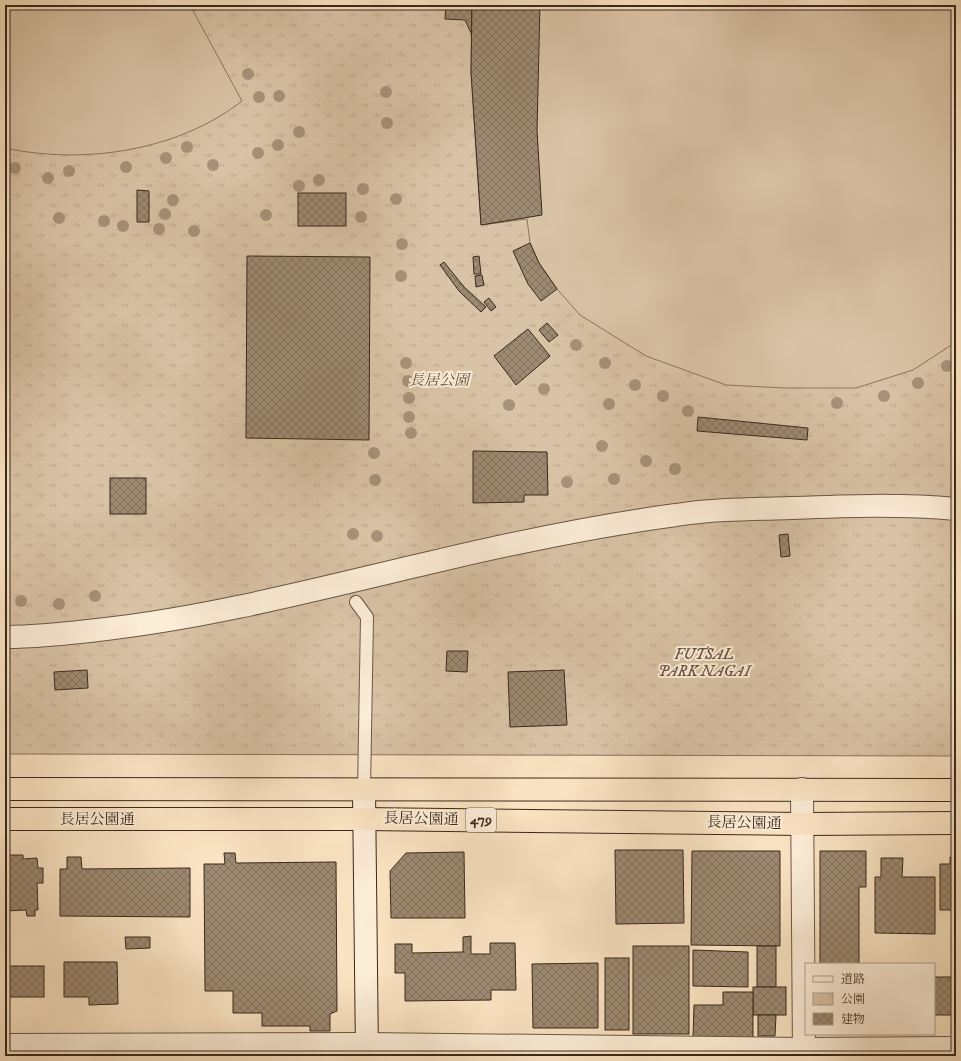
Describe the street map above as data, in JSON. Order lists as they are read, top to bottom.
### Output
{
  "streets": {
    "highway": ["長居公園通", "479"]
  },
  "parks": ["長居公園", "FUTSAL PARK NAGAI"],
  "legend": ["道路", "公園", "建物"]
}
